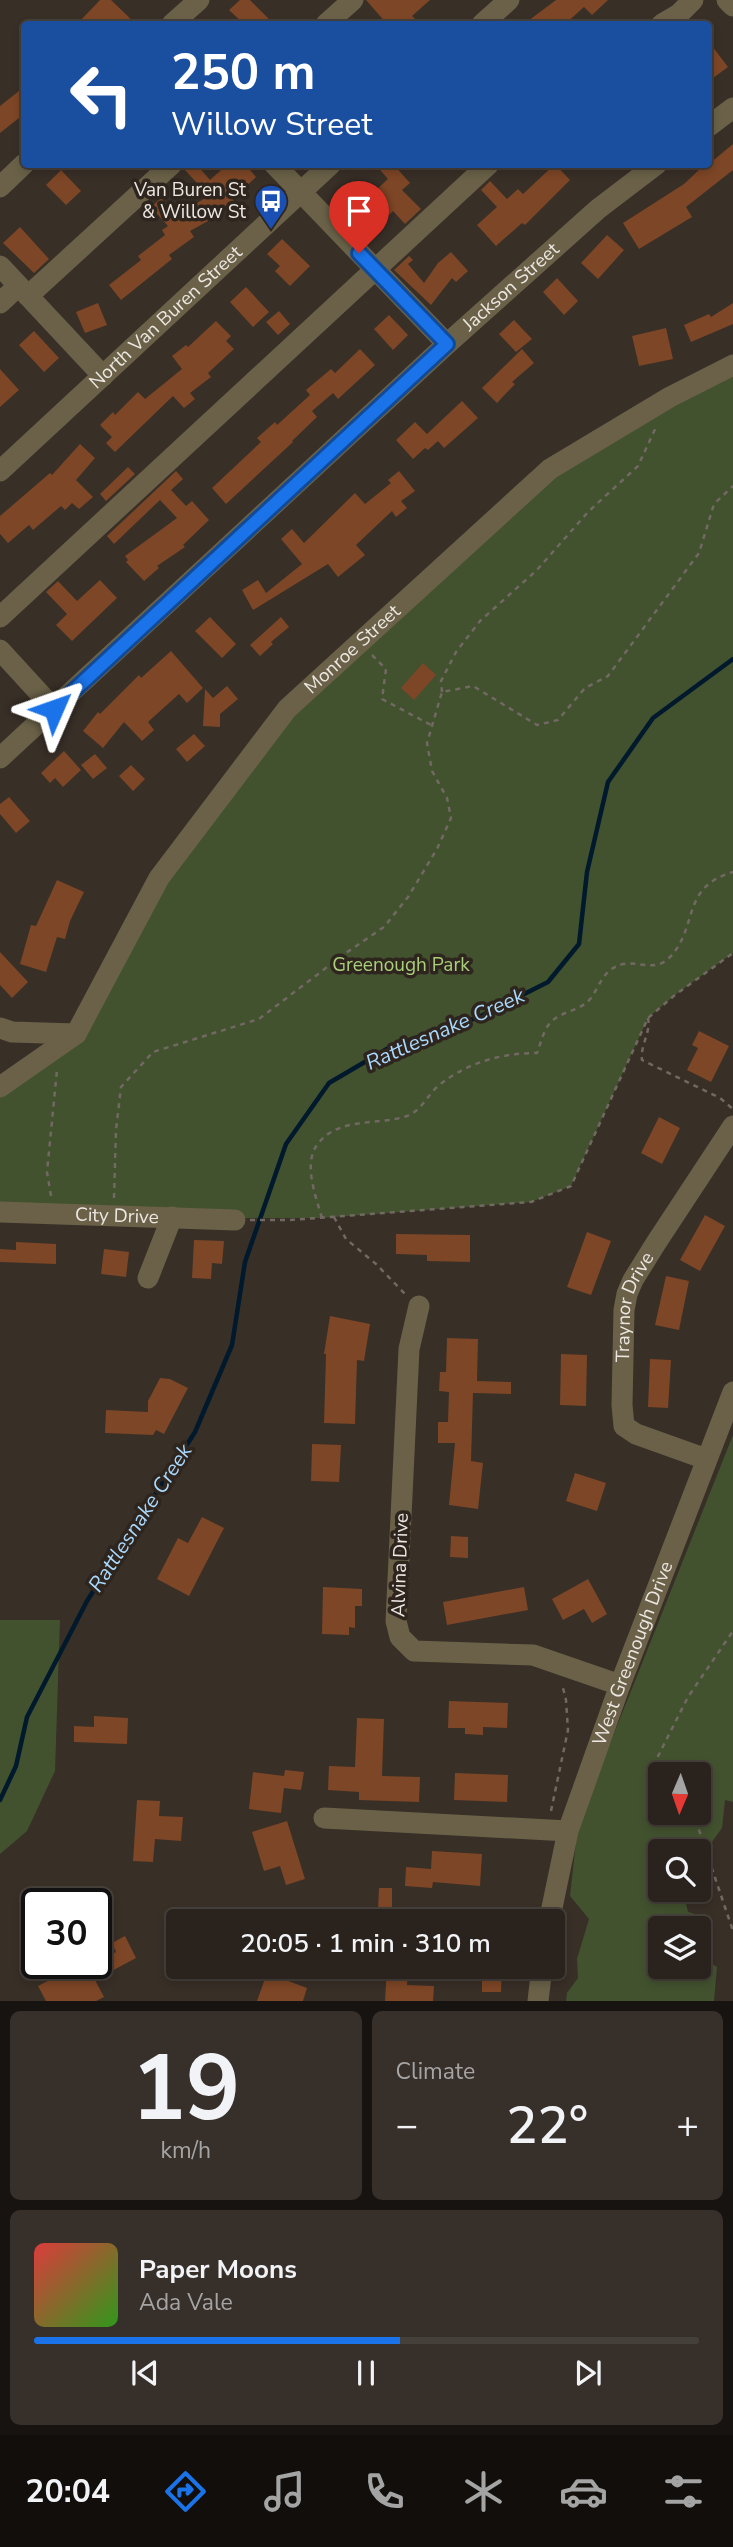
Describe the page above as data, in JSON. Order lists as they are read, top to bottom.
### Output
{
  "streets": {
    "street": [
      "Jackson Street",
      "North Van Buren Street",
      "Monroe Street",
      "City Drive",
      "Traynor Drive",
      "Alvina Drive",
      "West Greenough Drive"
    ]
  },
  "crossings": [
    ["Traynor Drive", "West Greenough Drive"],
    ["Alvina Drive", "West Greenough Drive"]
  ],
  "water": ["Rattlesnake Creek"],
  "parks": ["Greenough Park"],
  "places": {
    "bus stop": ["Van Buren St & Willow St"]
  },
  "north": "bottom",
  "page": {
    "turn": ["250 m", "Willow Street"],
    "limit": "30",
    "trip": "20:05 · 1 min · 310 m",
    "tile": [
      ["19", "km/h"],
      "Climate"
    ],
    "heat": ["−", "22°", "+"],
    "song": ["Paper Moons", "Ada Vale"],
    "tabs": "20:04"
  }
}
